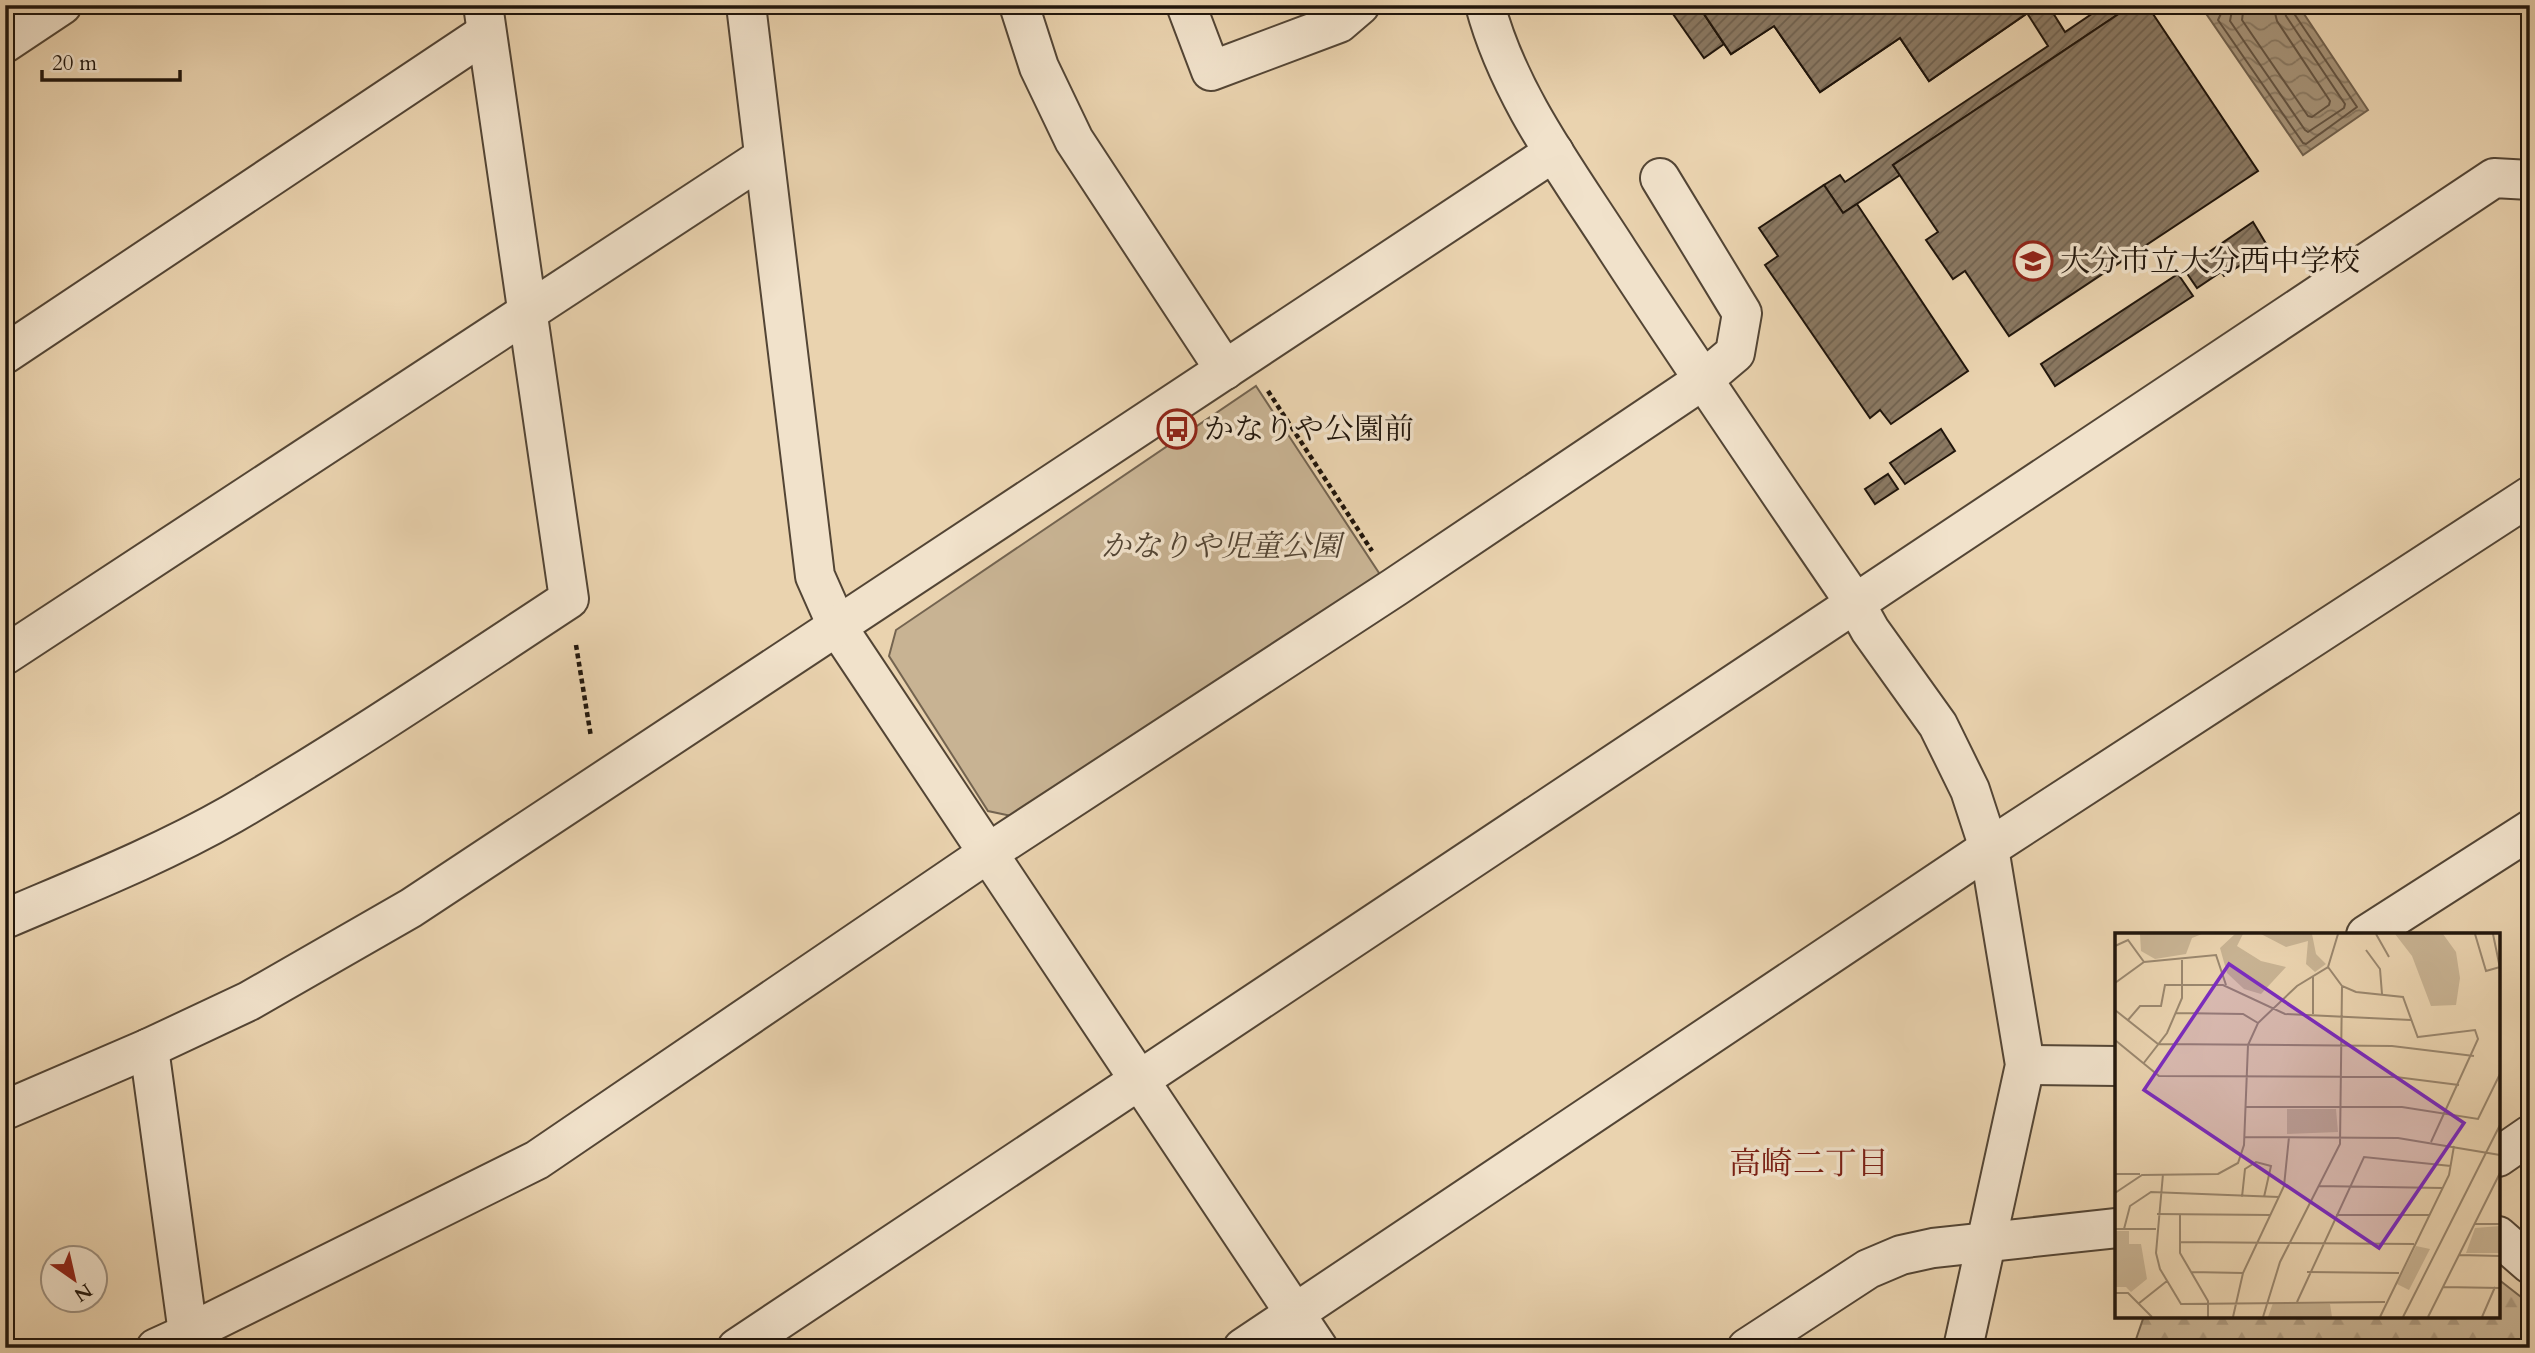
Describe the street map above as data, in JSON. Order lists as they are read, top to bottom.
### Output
{
  "districts": ["高崎二丁目"],
  "parks": ["かなりや児童公園"],
  "places": {
    "school or university": ["大分市立大分西中学校"],
    "bus stop": ["かなりや公園前"]
  },
  "scale_bar": "20 m",
  "north": "bottom right"
}
